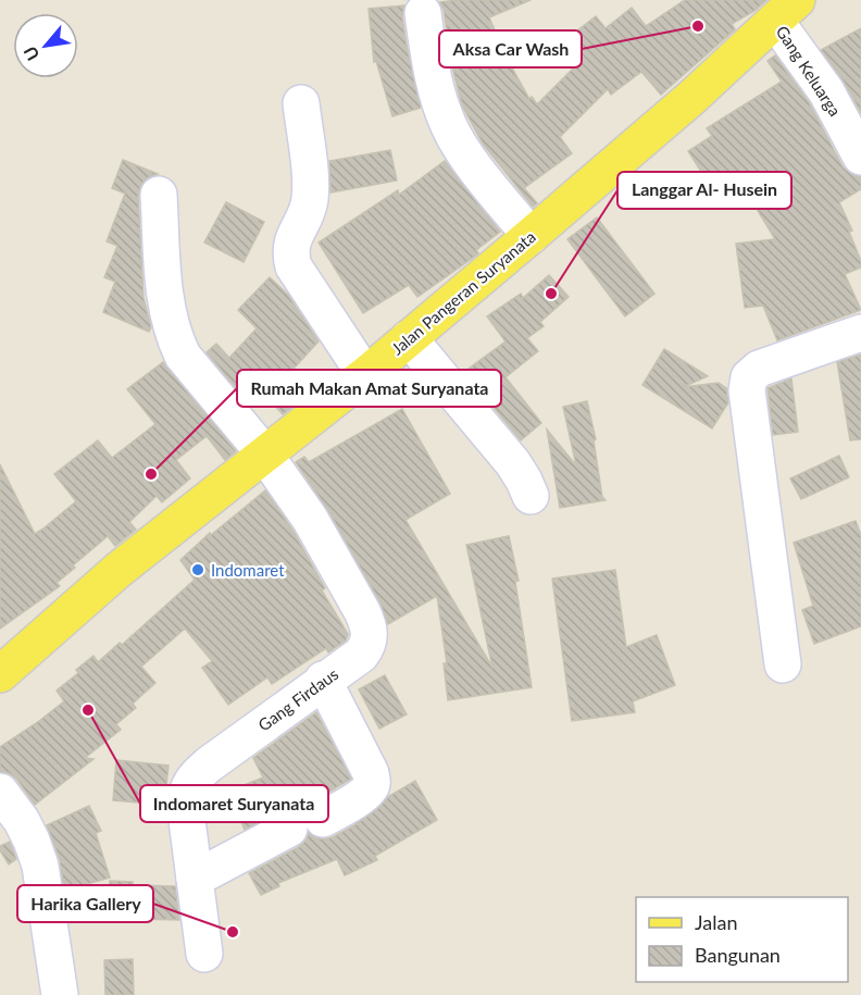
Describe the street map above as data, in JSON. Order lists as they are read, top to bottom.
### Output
{
  "streets": {
    "main road": ["Jalan Pangeran Suryanata"],
    "street": ["Gang Keluarga", "Gang Firdaus"]
  },
  "crossings": [
    ["Gang Keluarga", "Jalan Pangeran Suryanata"],
    ["Jalan Pangeran Suryanata", "Gang Firdaus"]
  ],
  "places": [
    "Aksa Car Wash",
    "Langgar Al- Husein",
    "Rumah Makan Amat Suryanata",
    "Indomaret",
    "Indomaret Suryanata",
    "Harika Gallery"
  ],
  "legend": ["Jalan", "Bangunan"],
  "north": "bottom left"
}
